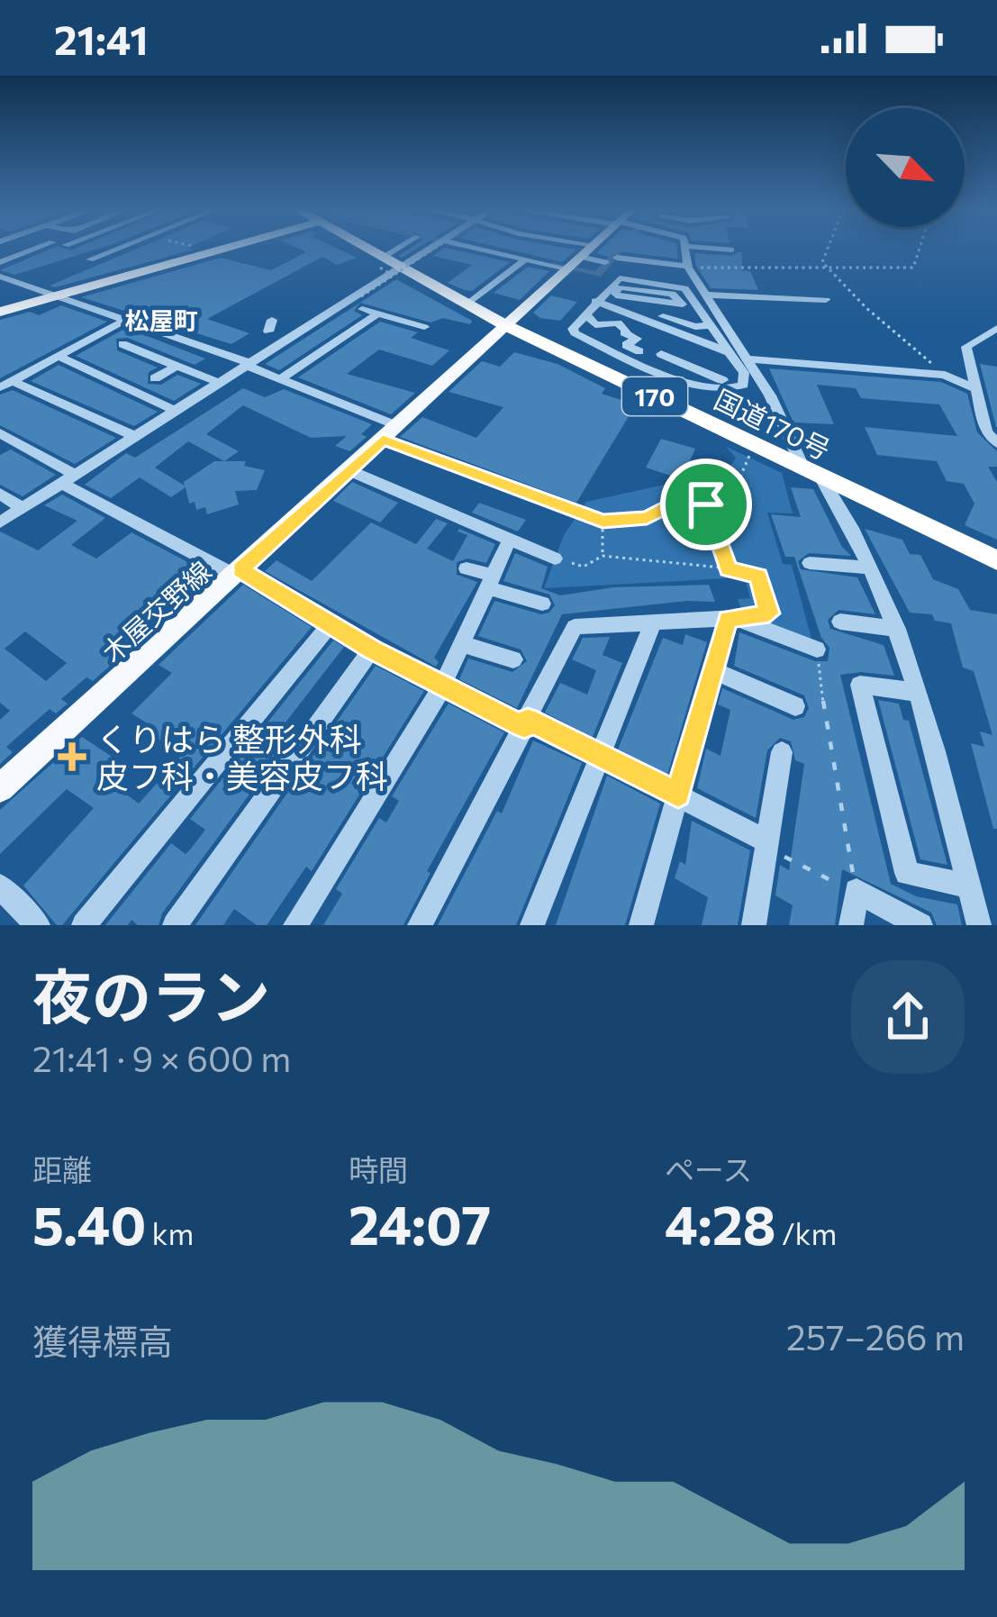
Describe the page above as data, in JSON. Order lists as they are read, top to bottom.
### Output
{
  "streets": {
    "highway": ["170", "国道170号"],
    "main road": ["木屋交野線"]
  },
  "crossings": [
    ["国道170号", "木屋交野線"]
  ],
  "districts": ["松屋町"],
  "places": {
    "health": ["くりはら 整形外科 皮フ科・美容皮フ科"]
  },
  "north": "bottom right",
  "page": {
    "status": "21:41",
    "heading": ["夜のラン", "21:41 · 9 × 600 m"],
    "stats": [
      ["距離", "5.40 km"],
      ["時間", "24:07"],
      ["ペース", "4:28 /km"]
    ],
    "chart": ["獲得標高", "257–266 m"]
  }
}
